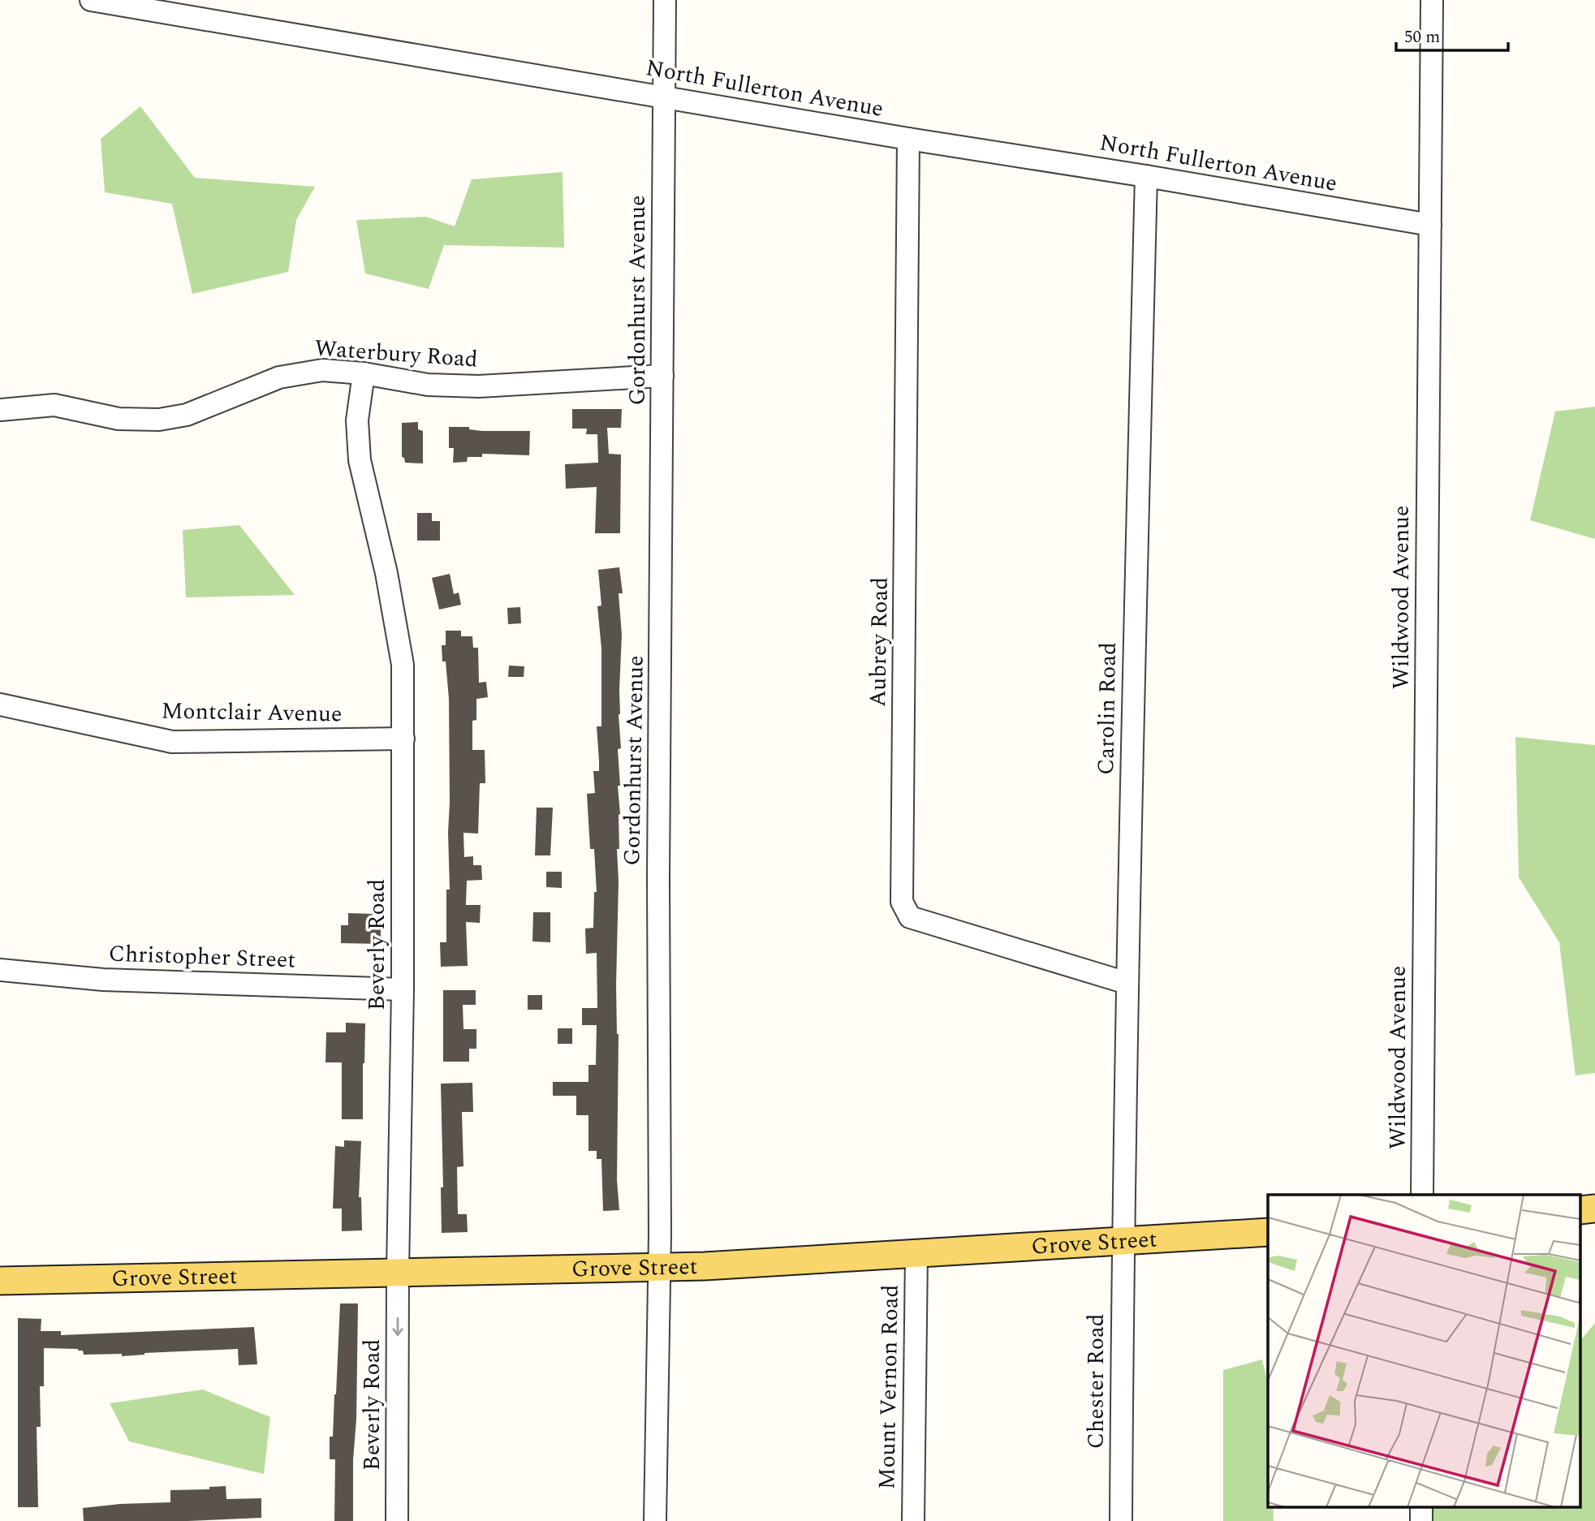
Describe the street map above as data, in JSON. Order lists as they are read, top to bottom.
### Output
{
  "streets": {
    "main road": ["Grove Street"],
    "street": [
      "North Fullerton Avenue",
      "Gordonhurst Avenue",
      "Waterbury Road",
      "Wildwood Avenue",
      "Aubrey Road",
      "Carolin Road",
      "Montclair Avenue",
      "Beverly Road",
      "Christopher Street",
      "Chester Road",
      "Mount Vernon Road"
    ]
  },
  "crossings": [
    ["North Fullerton Avenue", "Gordonhurst Avenue"],
    ["North Fullerton Avenue", "Wildwood Avenue"],
    ["North Fullerton Avenue", "Aubrey Road"],
    ["North Fullerton Avenue", "Carolin Road"],
    ["Gordonhurst Avenue", "Waterbury Road"],
    ["Gordonhurst Avenue", "Grove Street"],
    ["Waterbury Road", "Beverly Road"],
    ["Aubrey Road", "Carolin Road"],
    ["Carolin Road", "Grove Street"],
    ["Carolin Road", "Chester Road"],
    ["Montclair Avenue", "Beverly Road"],
    ["Beverly Road", "Christopher Street"],
    ["Beverly Road", "Grove Street"],
    ["Grove Street", "Chester Road"],
    ["Grove Street", "Mount Vernon Road"]
  ],
  "scale_bar": "50 m"
}
